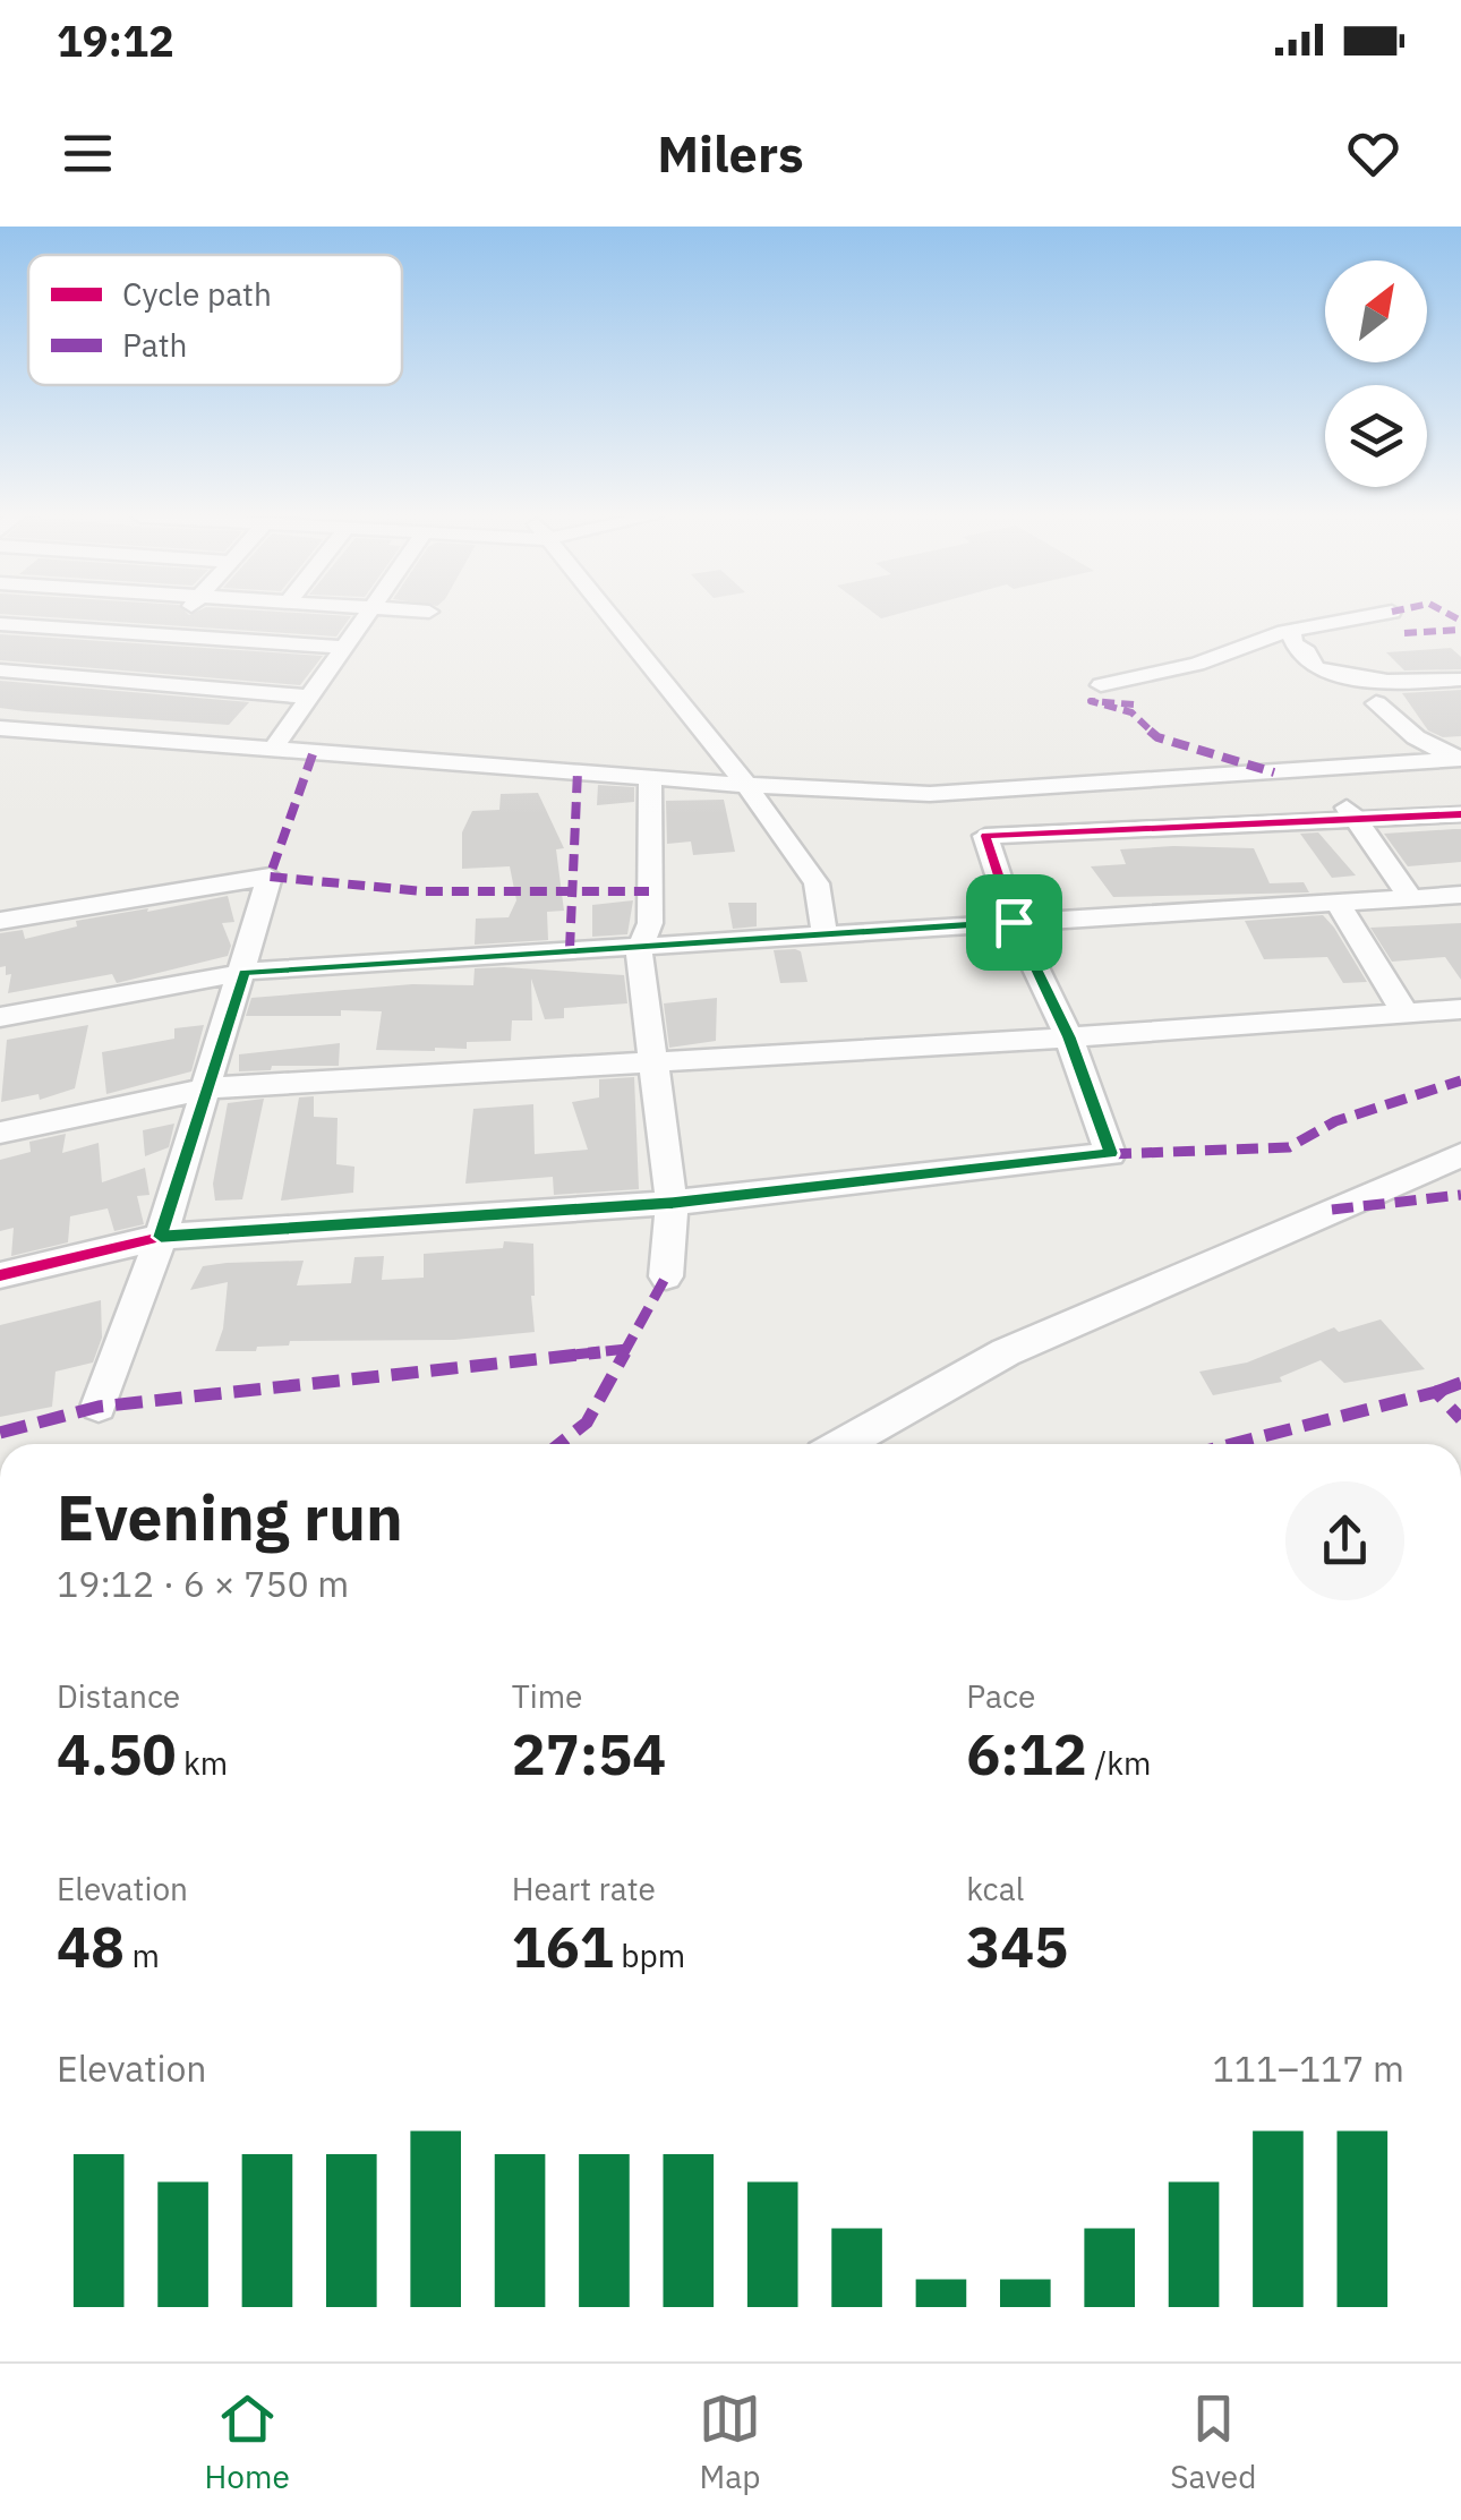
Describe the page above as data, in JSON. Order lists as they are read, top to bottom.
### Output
{
  "legend": ["Cycle path", "Path"],
  "north": "top right",
  "page": {
    "status": "19:12",
    "header": "Milers",
    "heading": ["Evening run", "19:12 · 6 × 750 m"],
    "stats": [
      ["Distance", "4.50 km"],
      ["Time", "27:54"],
      ["Pace", "6:12 /km"],
      ["Elevation", "48 m"],
      ["Heart rate", "161 bpm"],
      ["kcal", "345"]
    ],
    "chart": ["Elevation", "111–117 m"],
    "tabs": ["Home", "Map", "Saved"]
  }
}
